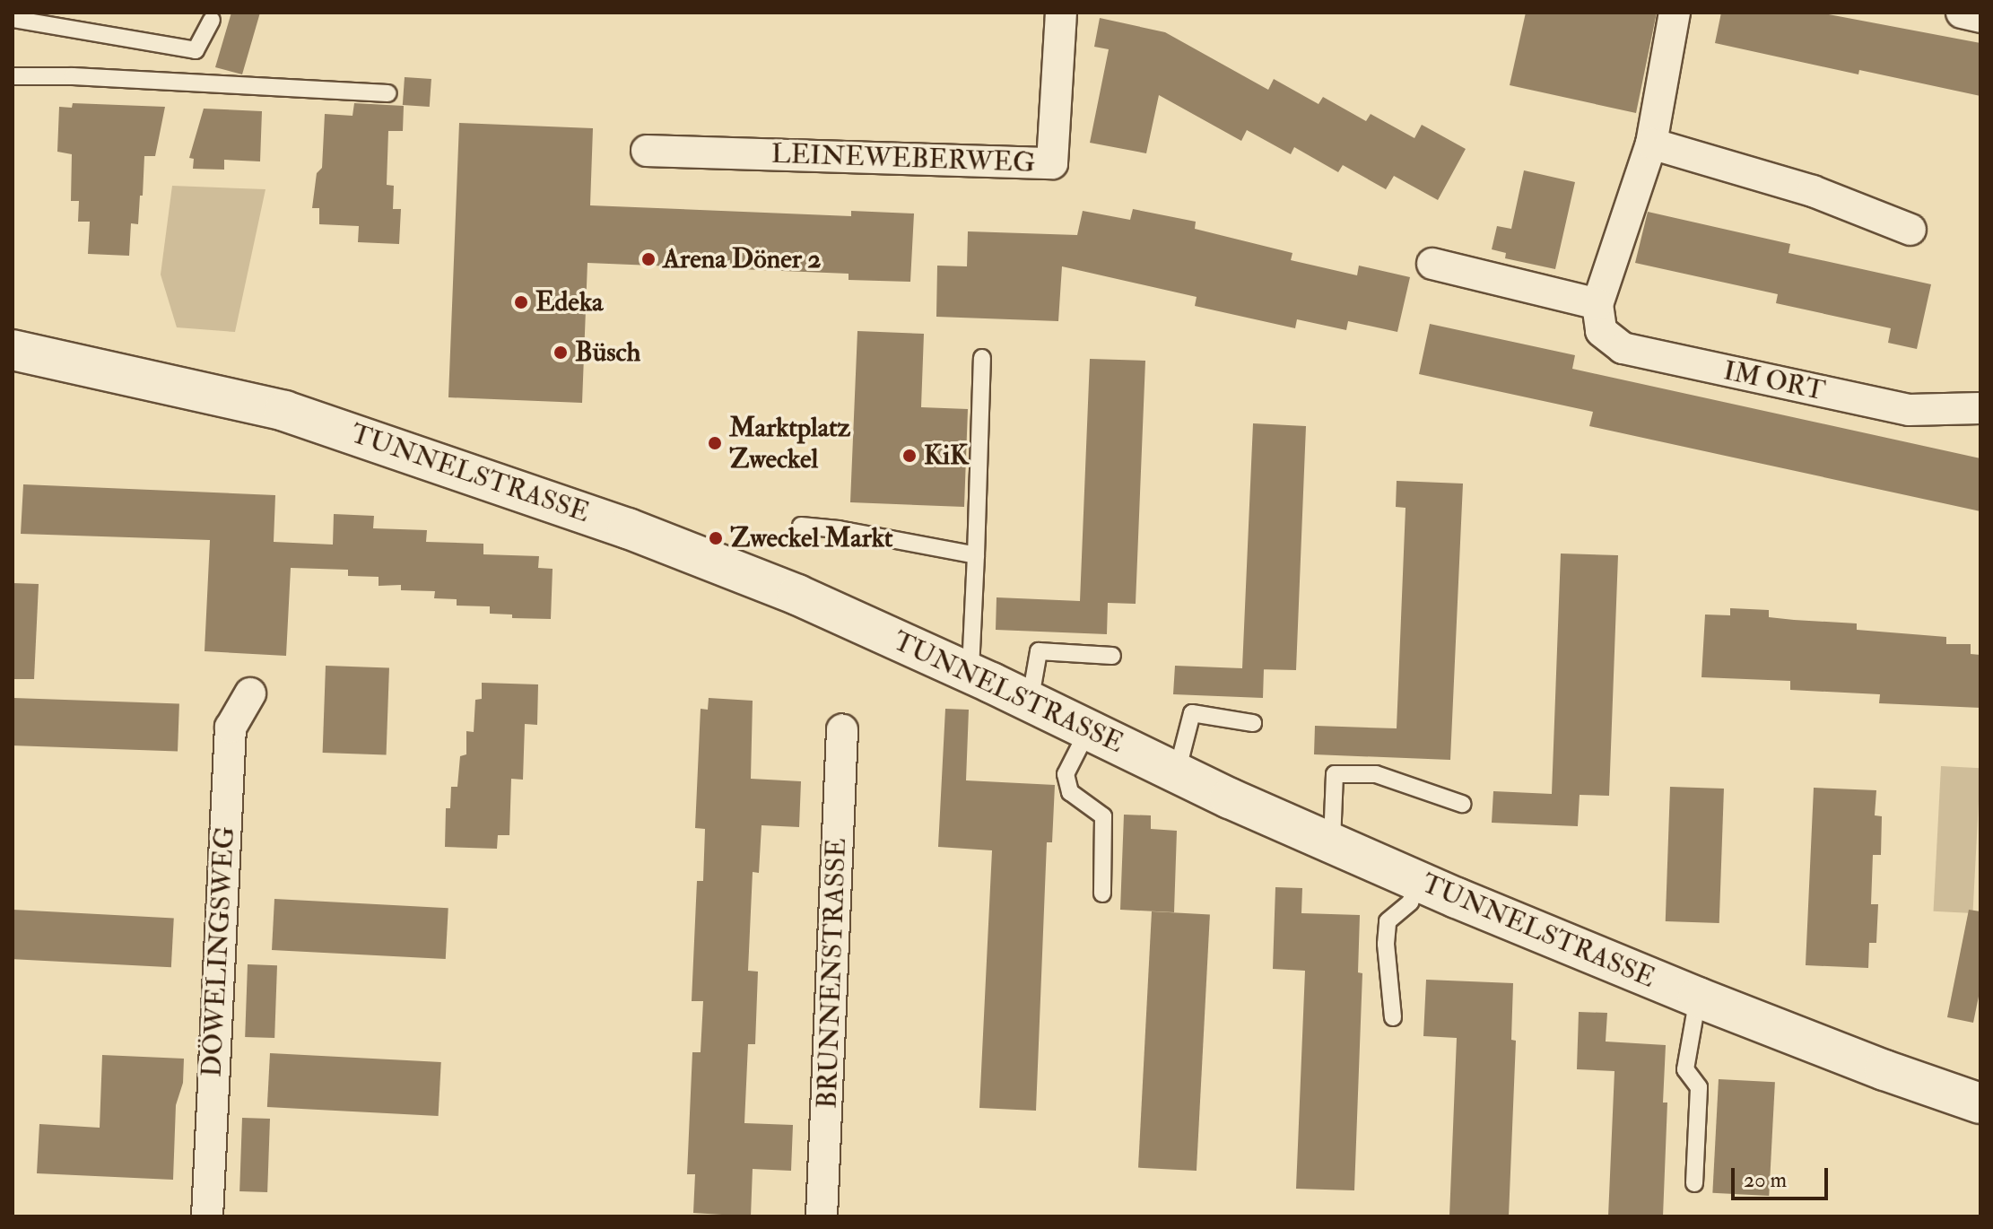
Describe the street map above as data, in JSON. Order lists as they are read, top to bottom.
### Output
{
  "streets": {
    "street": [
      "LEINEWEBERWEG",
      "IM ORT",
      "TUNNELSTRASSE",
      "DÖWELINGSWEG",
      "BRUNNENSTRASSE"
    ]
  },
  "places": [
    "Arena Döner 2",
    "Edeka",
    "Büsch",
    "Marktplatz Zweckel",
    "KiK",
    "Zweckel Markt"
  ],
  "scale_bar": "20 m"
}
